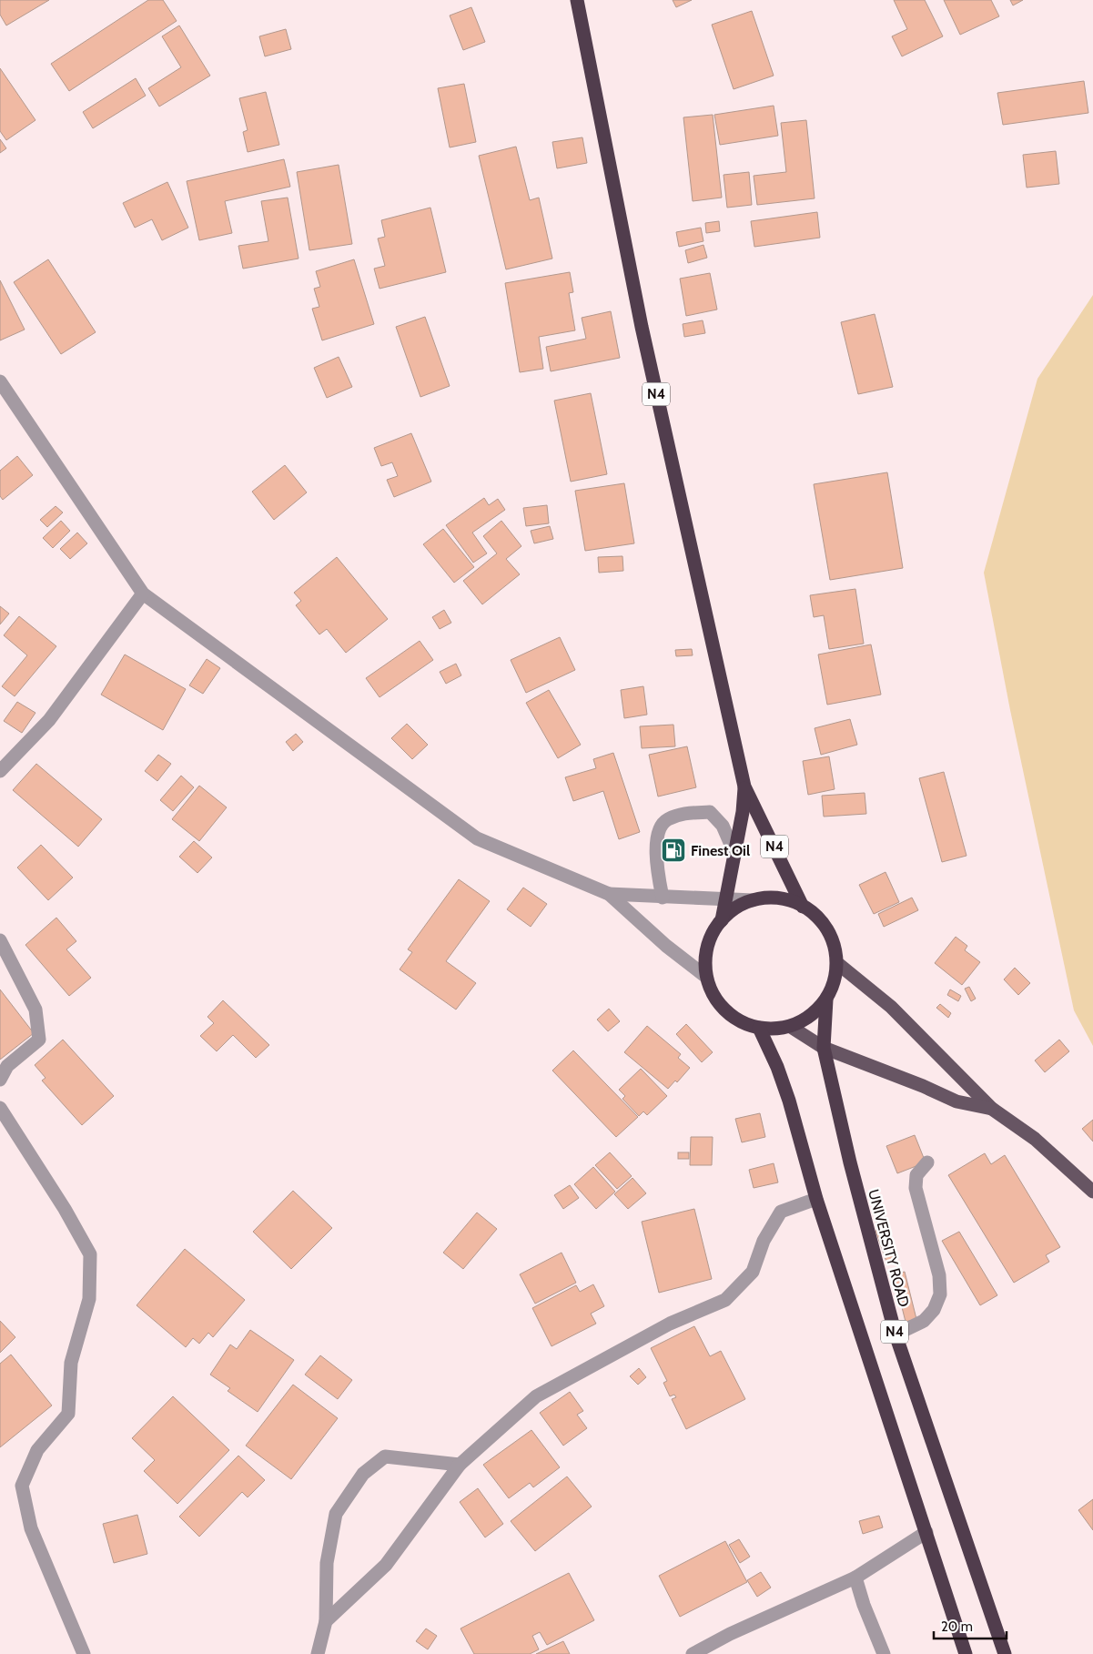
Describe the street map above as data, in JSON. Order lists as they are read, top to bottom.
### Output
{
  "streets": {
    "highway": ["N4", "UNIVERSITY ROAD"]
  },
  "crossings": [
    ["N4", "UNIVERSITY ROAD"]
  ],
  "places": {
    "fuel station": ["Finest Oil"]
  },
  "scale_bar": "20 m"
}
